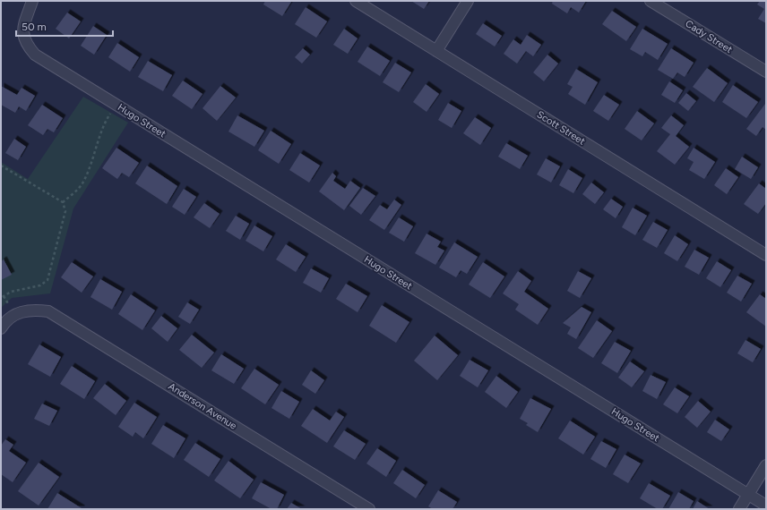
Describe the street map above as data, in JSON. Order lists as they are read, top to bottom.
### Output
{
  "streets": {
    "street": [
      "Cady Street",
      "Hugo Street",
      "Scott Street",
      "Anderson Avenue"
    ]
  },
  "scale_bar": "50 m"
}
